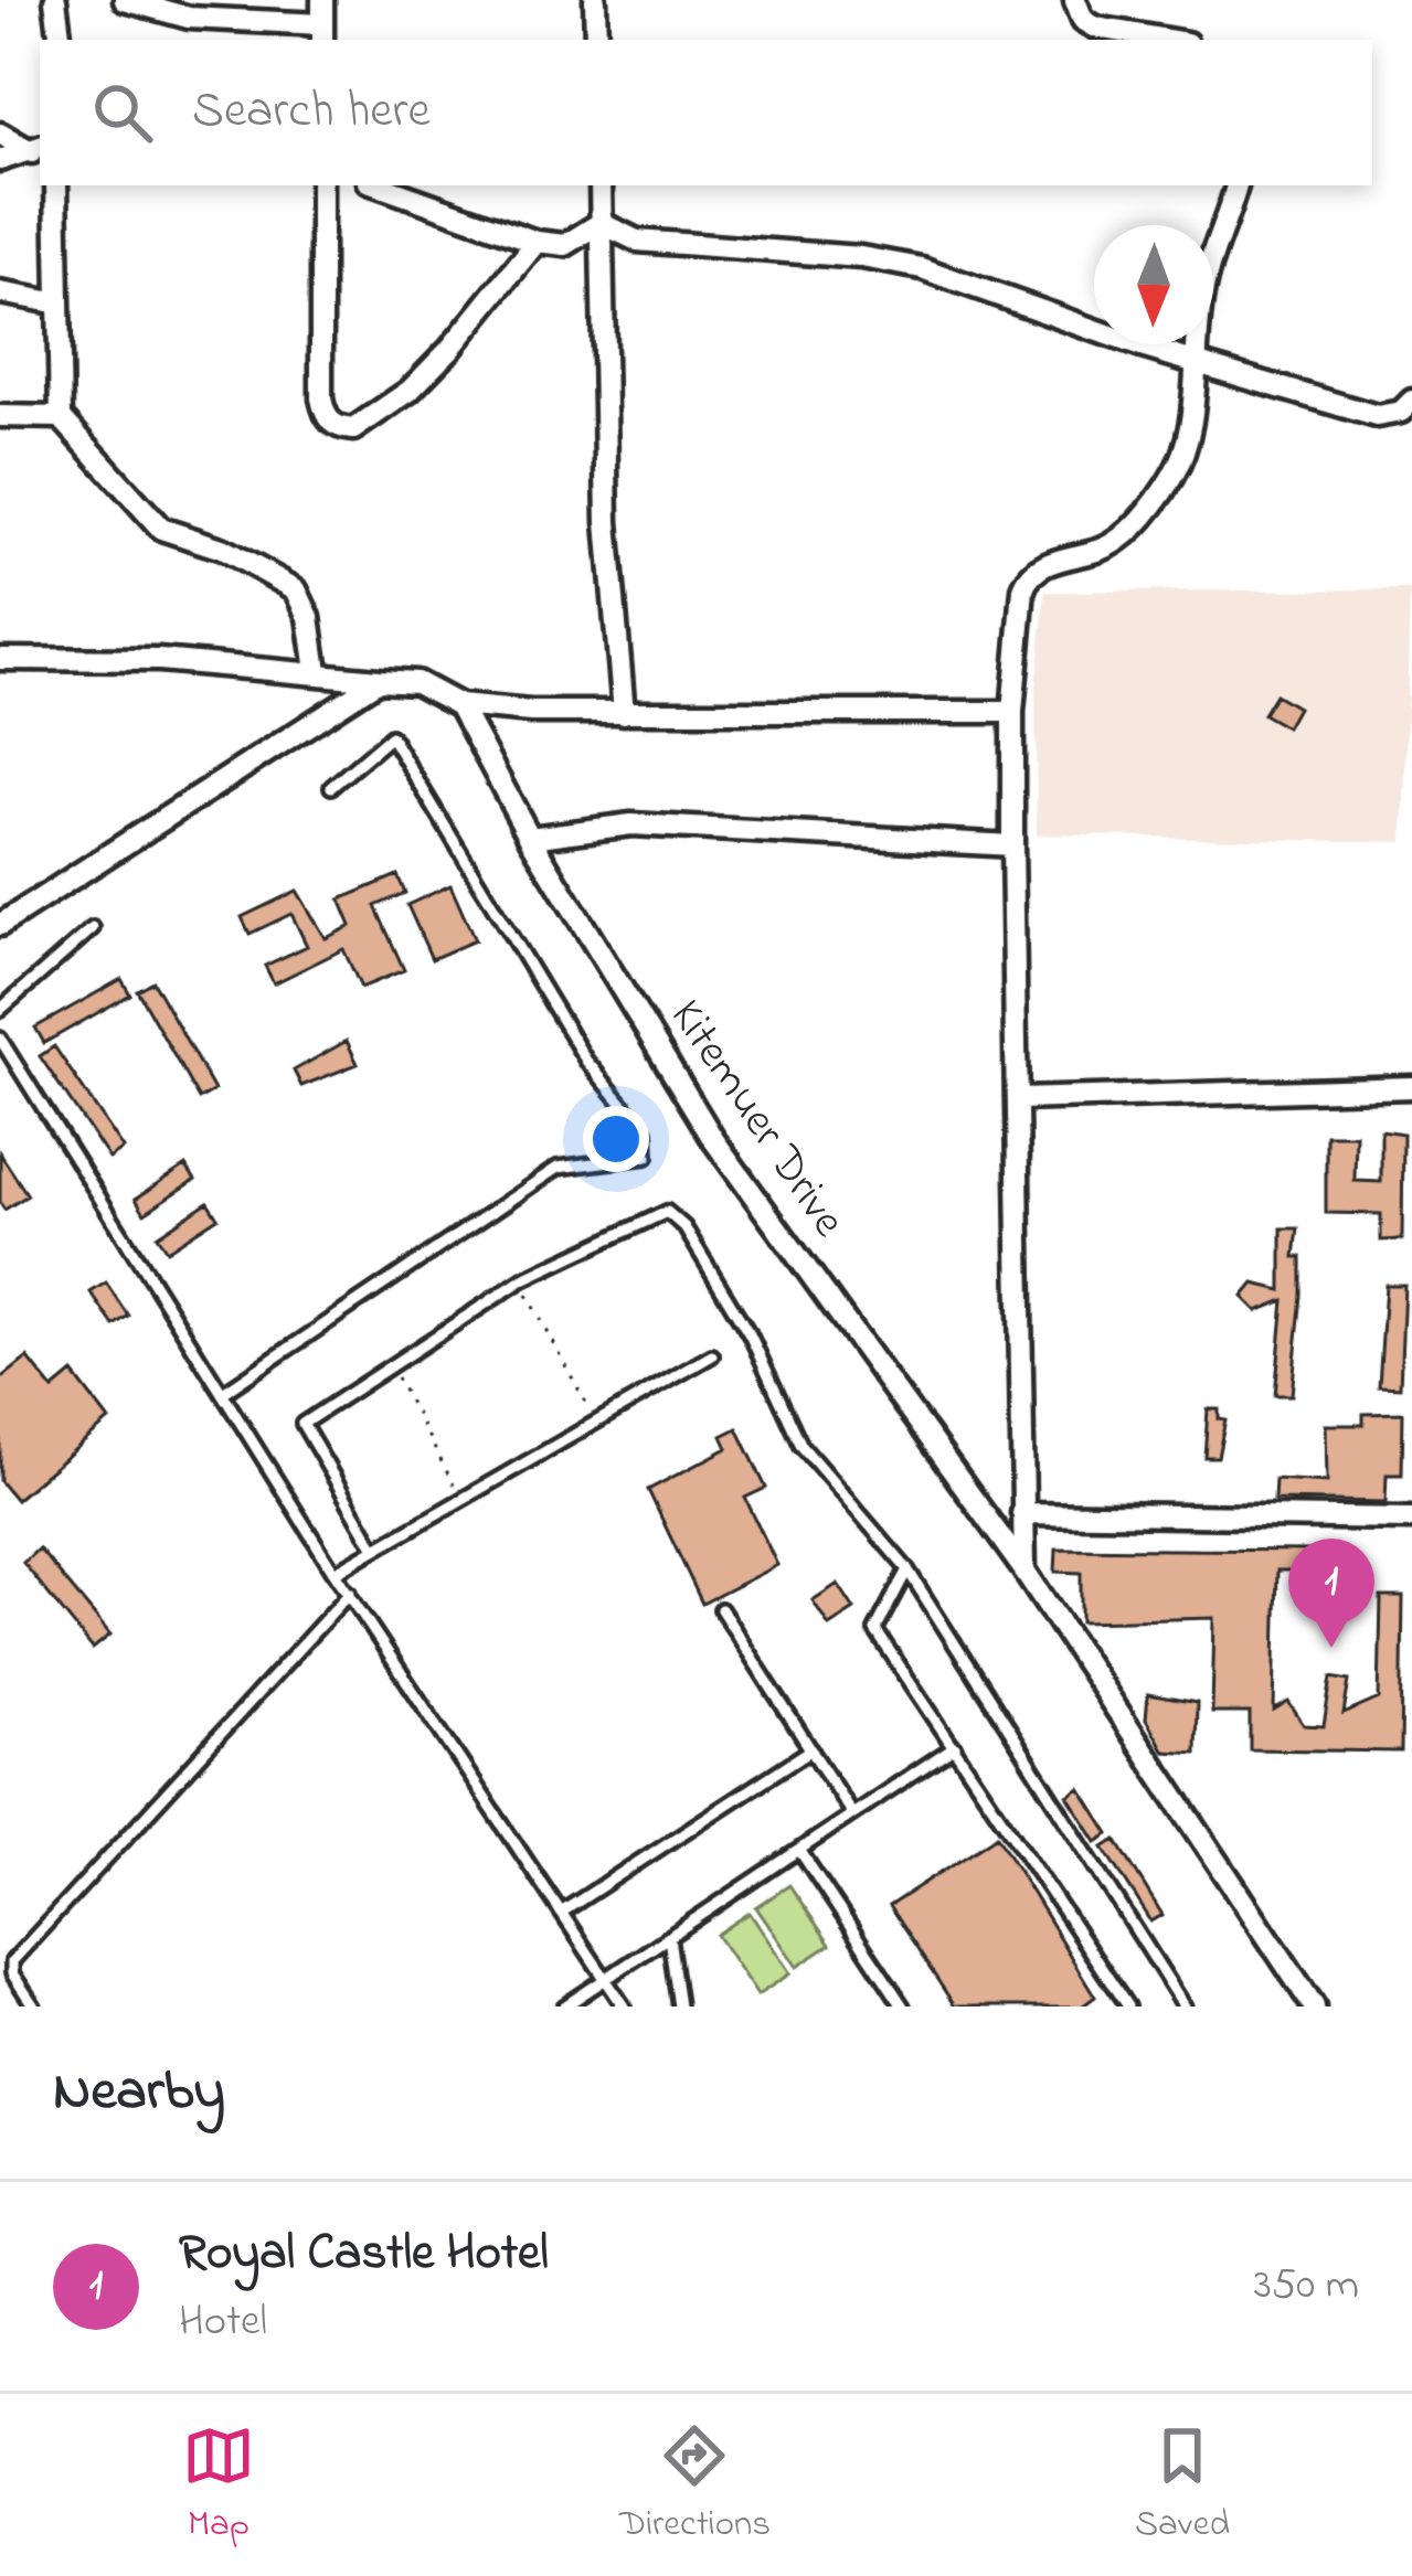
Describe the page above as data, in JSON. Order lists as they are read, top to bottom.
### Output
{
  "streets": {
    "street": ["Kitemuer Drive"]
  },
  "north": "bottom",
  "page": {
    "search": "Search here",
    "pins": "1",
    "heading": "Nearby",
    "list": [
      {
        "mark": "1",
        "name": "Royal Castle Hotel",
        "note": "Hotel",
        "value": "350 m"
      }
    ],
    "nav": ["Map", "Directions", "Saved"]
  }
}
